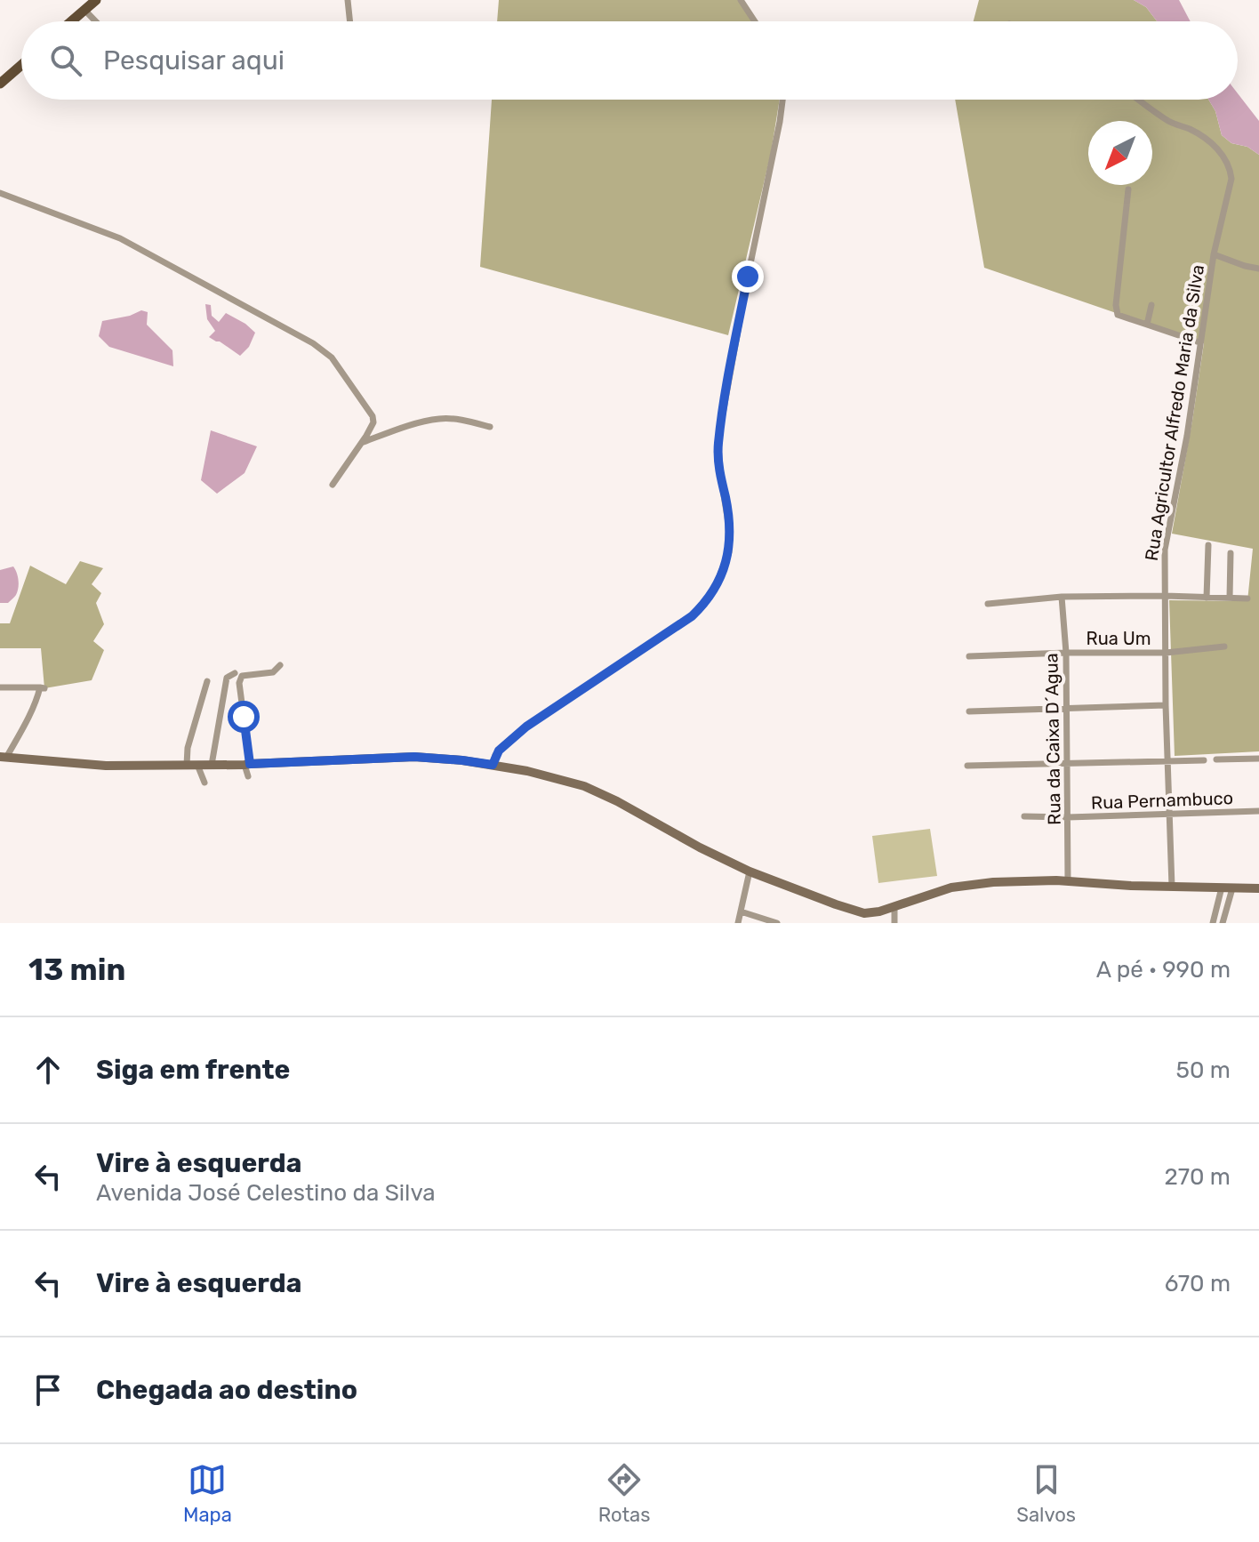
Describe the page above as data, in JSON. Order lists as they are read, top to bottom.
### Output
{
  "streets": {
    "street": [
      "Rua Agricultor Alfredo Maria da Silva",
      "Rua Um",
      "Rua da Caixa D´Agua",
      "Rua Pernambuco"
    ]
  },
  "crossings": [
    ["Rua Agricultor Alfredo Maria da Silva", "Rua Um"],
    ["Rua Agricultor Alfredo Maria da Silva", "Rua Pernambuco"],
    ["Rua Um", "Rua da Caixa D´Agua"],
    ["Rua da Caixa D´Agua", "Rua Pernambuco"]
  ],
  "north": "bottom left",
  "page": {
    "search": "Pesquisar aqui",
    "heading": ["13 min", "A pé · 990 m"],
    "list": [
      ["Siga em frente", "50 m"],
      ["Vire à esquerda", "Avenida José Celestino da Silva", "270 m"],
      ["Vire à esquerda", "670 m"],
      "Chegada ao destino"
    ],
    "nav": ["Mapa", "Rotas", "Salvos"]
  }
}
